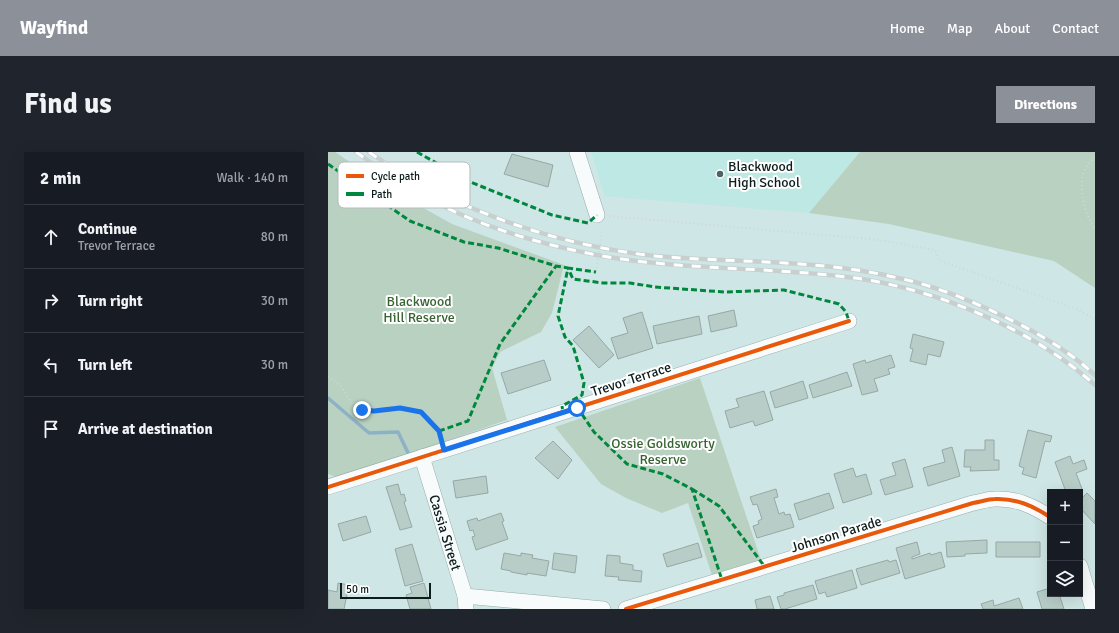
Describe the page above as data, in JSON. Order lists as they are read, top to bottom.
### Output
{
  "streets": {
    "street": ["Trevor Terrace", "Cassia Street", "Johnson Parade"]
  },
  "crossings": [
    ["Trevor Terrace", "Cassia Street"]
  ],
  "parks": ["Blackwood Hill Reserve", "Ossie Goldsworty Reserve"],
  "places": ["Blackwood High School"],
  "legend": ["Cycle path", "Path"],
  "scale_bar": "50 m",
  "page": {
    "header": "Wayfind",
    "nav": [
      "Home",
      "Map",
      "About",
      "Contact"
    ],
    "buttons": "Directions",
    "title": "Find us",
    "heading": ["2 min", "Walk · 140 m"],
    "list": [
      ["Continue", "Trevor Terrace", "80 m"],
      ["Turn right", "30 m"],
      ["Turn left", "30 m"],
      "Arrive at destination"
    ],
    "map_buttons": ["+", "−"],
    "scale": "50 m"
  }
}
